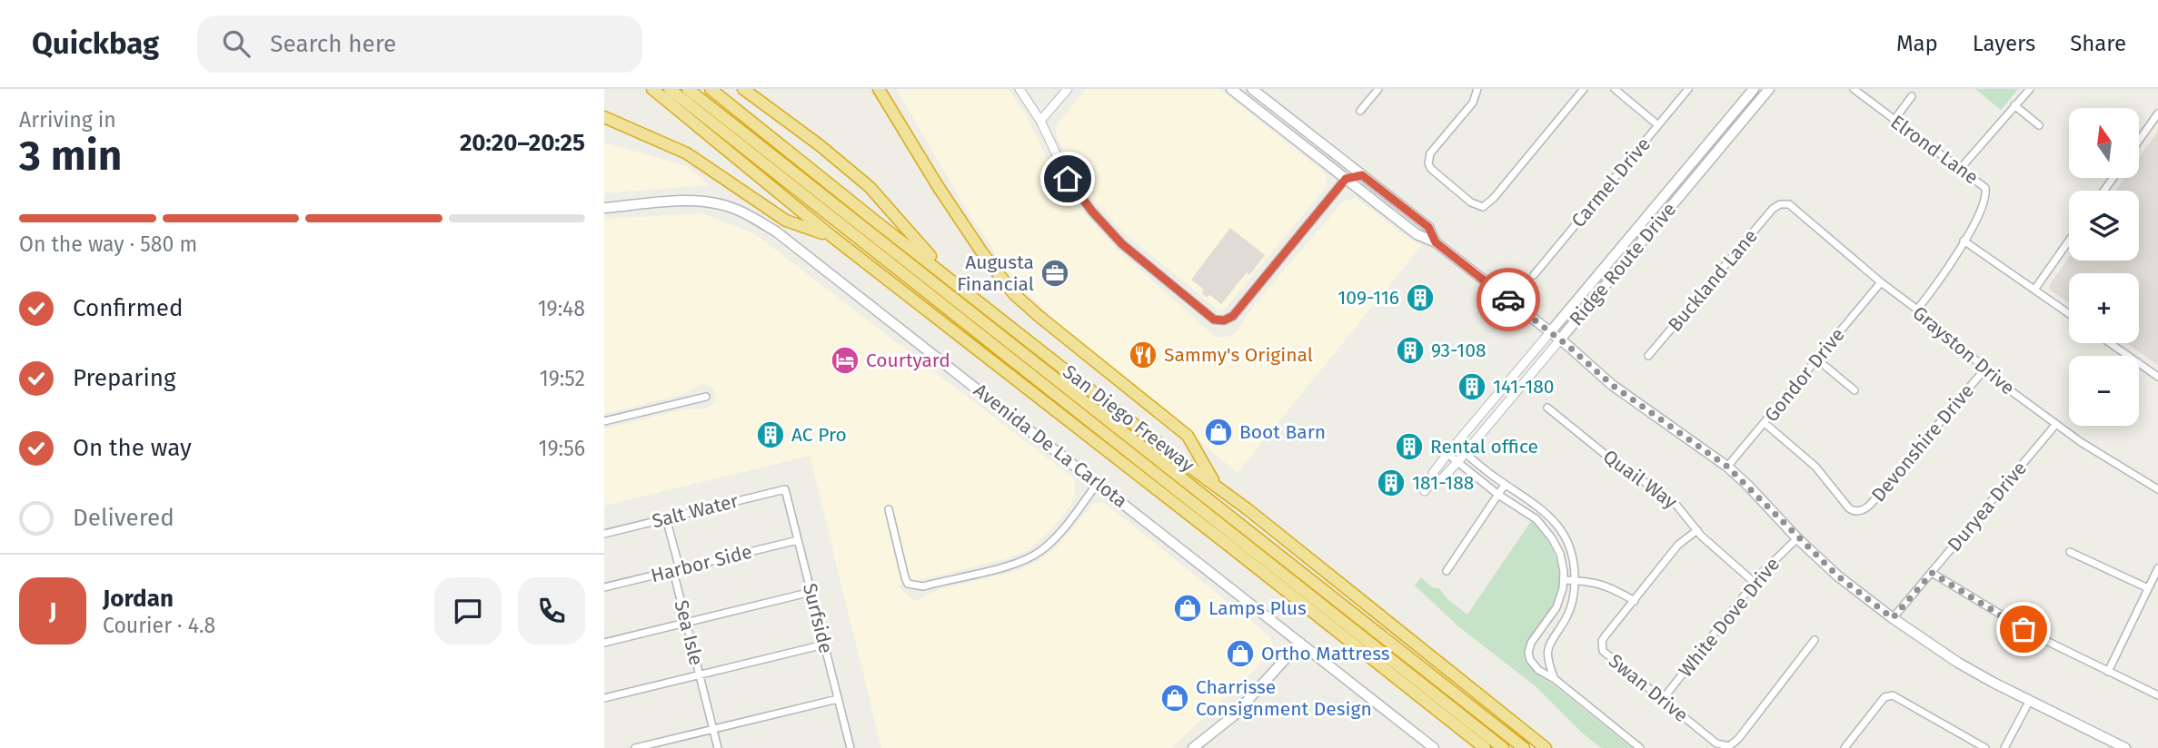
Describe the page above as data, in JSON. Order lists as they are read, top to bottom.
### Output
{
  "streets": {
    "highway": ["San Diego Freeway"],
    "main road": ["Ridge Route Drive", "Avenida De La Carlota"],
    "street": [
      "Elrond Lane",
      "Carmel Drive",
      "Buckland Lane",
      "Grayston Drive",
      "Gondor Drive",
      "Devonshire Drive",
      "Quail Way",
      "Duryea Drive",
      "Salt Water",
      "Harbor Side",
      "White Dove Drive",
      "Surfside",
      "Sea Isle",
      "Swan Drive"
    ]
  },
  "crossings": [
    ["Buckland Lane", "Grayston Drive"],
    ["Grayston Drive", "Gondor Drive"],
    ["Grayston Drive", "Devonshire Drive"],
    ["Grayston Drive", "Duryea Drive"],
    ["Gondor Drive", "Devonshire Drive"],
    ["Quail Way", "White Dove Drive"],
    ["Salt Water", "Surfside"],
    ["Salt Water", "Sea Isle"],
    ["Harbor Side", "Surfside"],
    ["Harbor Side", "Sea Isle"],
    ["White Dove Drive", "Swan Drive"]
  ],
  "places": {
    "office": ["Augusta Financial"],
    "building": [
      "109-116",
      "93-108",
      "141-180",
      "AC Pro",
      "Rental office",
      "181-188"
    ],
    "restaurant": ["Sammy's Original"],
    "hotel": ["Courtyard"],
    "shop": [
      "Boot Barn",
      "Lamps Plus",
      "Ortho Mattress",
      "Charrisse Consignment Design"
    ]
  },
  "north": "top",
  "page": {
    "header": "Quickbag",
    "search": "Search here",
    "nav": ["Map", "Layers", "Share"],
    "heading": ["3 min", "Arriving in", "20:20–20:25"],
    "panel": ["Jordan", "Courier · 4.8"],
    "map_buttons": ["+", "−"],
    "bar": "On the way · 580 m",
    "list": [
      ["Confirmed", "19:48"],
      ["Preparing", "19:52"],
      ["On the way", "19:56"],
      "Delivered"
    ],
    "round": "J"
  }
}
